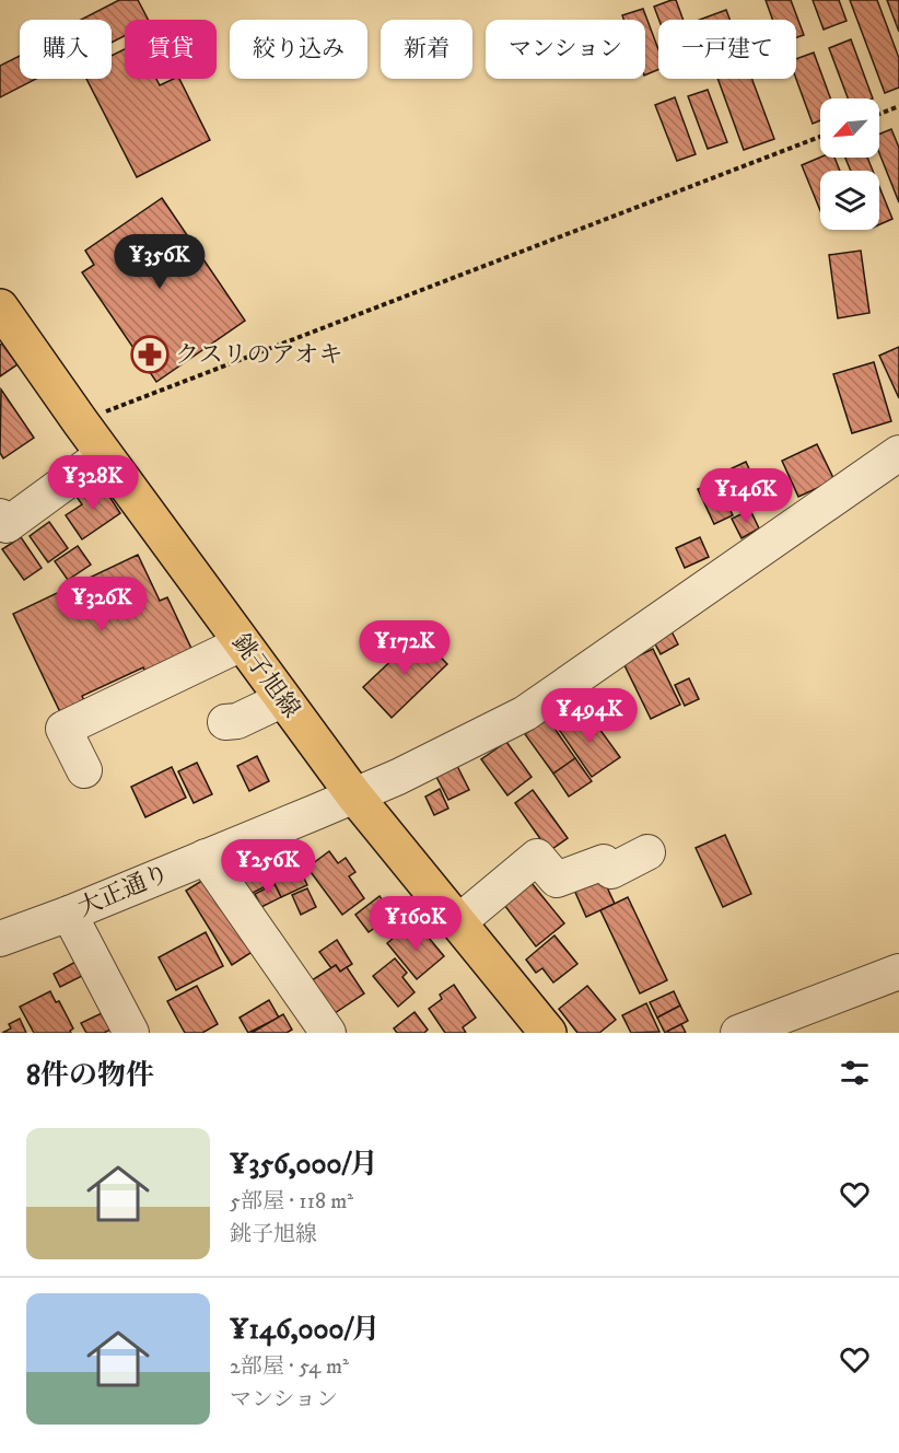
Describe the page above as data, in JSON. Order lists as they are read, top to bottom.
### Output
{
  "streets": {
    "main road": ["銚子旭線"],
    "street": ["大正通り"]
  },
  "crossings": [
    ["銚子旭線", "大正通り"]
  ],
  "places": {
    "pharmacy": ["クスリのアオキ"]
  },
  "north": "bottom left",
  "page": {
    "chip": [
      "購入",
      "賃貸",
      "絞り込み",
      "新着",
      "マンション",
      "一戸建て"
    ],
    "price": [
      "¥356K",
      "¥328K",
      "¥146K",
      "¥326K",
      "¥172K",
      "¥494K",
      "¥256K",
      "¥160K"
    ],
    "heading": "8件の物件",
    "list": [
      {
        "name": "¥356,000/月",
        "note": "5部屋 · 118 m² · 銚子旭線"
      },
      {
        "name": "¥146,000/月",
        "note": "2部屋 · 54 m² · マンション"
      }
    ]
  }
}
